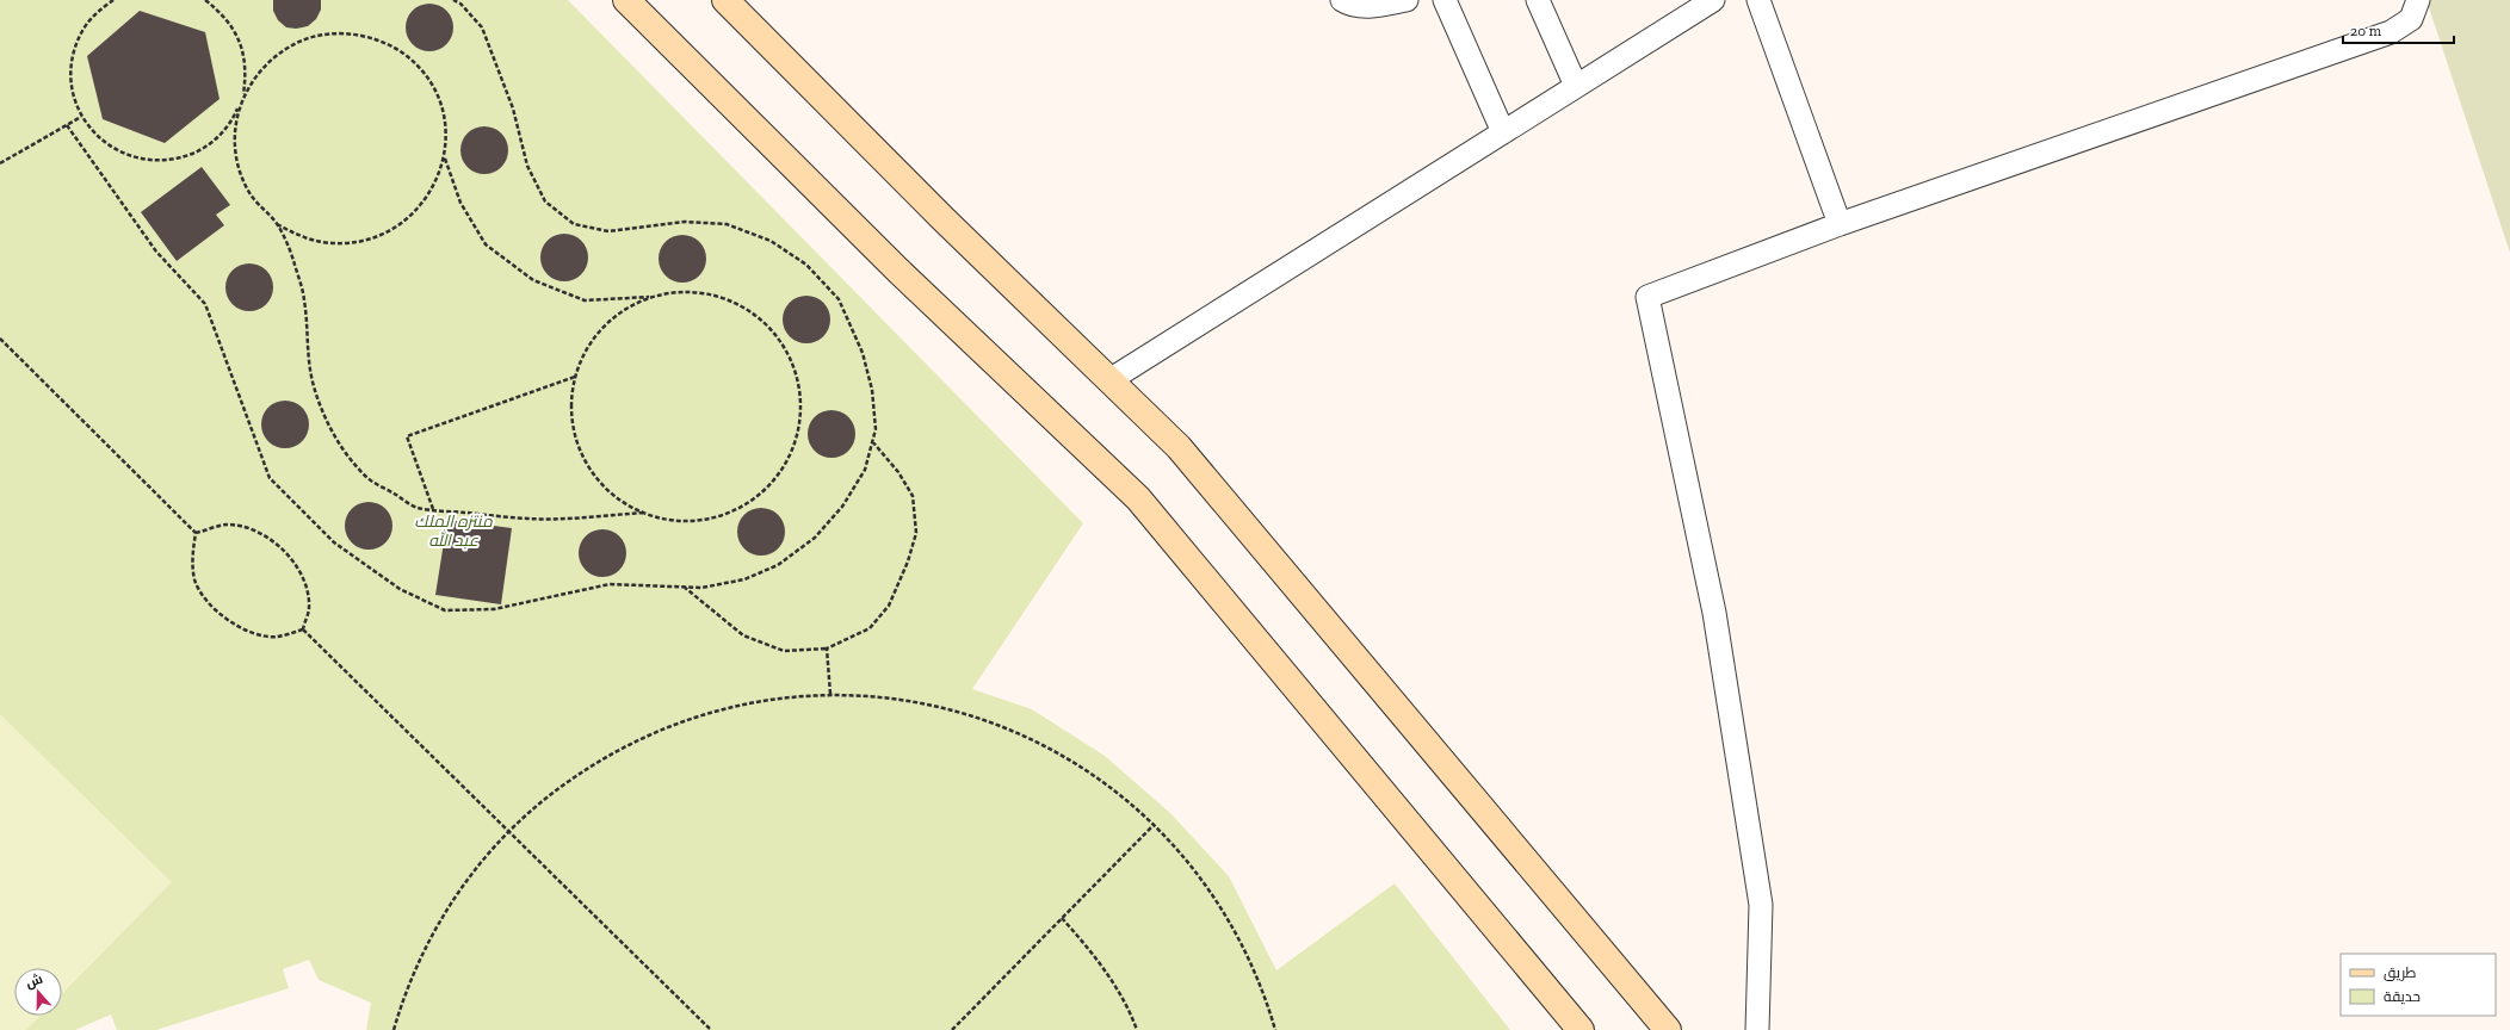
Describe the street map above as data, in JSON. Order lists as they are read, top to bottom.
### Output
{
  "parks": ["منتزه الملك عبد الله"],
  "legend": ["طريق", "حديقة"],
  "scale_bar": "20 m",
  "north": "top"
}
